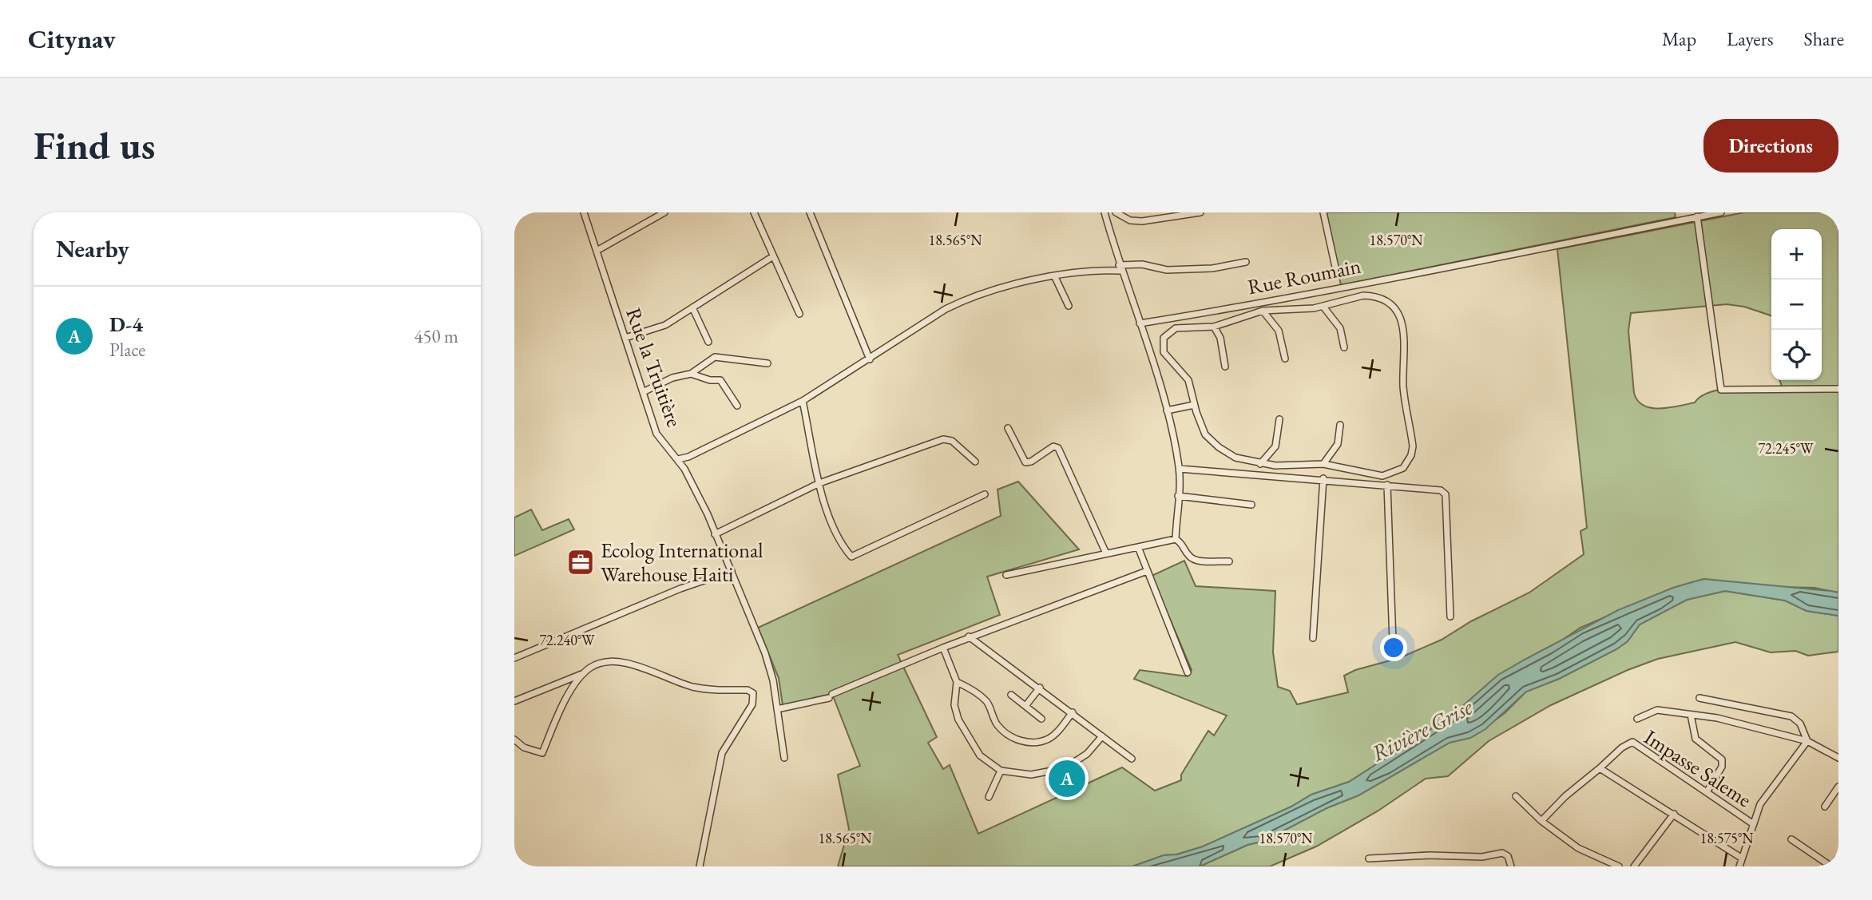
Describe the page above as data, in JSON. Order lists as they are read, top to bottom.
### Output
{
  "streets": {
    "street": ["Rue Roumain", "Rue la Truitière", "Impasse Saleme"]
  },
  "water": ["Rivière Grise"],
  "places": {
    "office": ["Ecolog International Warehouse Haiti"]
  },
  "page": {
    "header": "Citynav",
    "nav": ["Map", "Layers", "Share"],
    "buttons": "Directions",
    "title": "Find us",
    "heading": "Nearby",
    "map_buttons": ["+", "−"],
    "list": [
      {
        "mark": "A",
        "name": "D-4",
        "note": "Place",
        "value": "450 m"
      }
    ],
    "pins": "A"
  },
  "coordinates": [
    "18.565°N",
    "18.570°N",
    "72.245°W",
    "72.240°W",
    "18.575°N"
  ]
}
